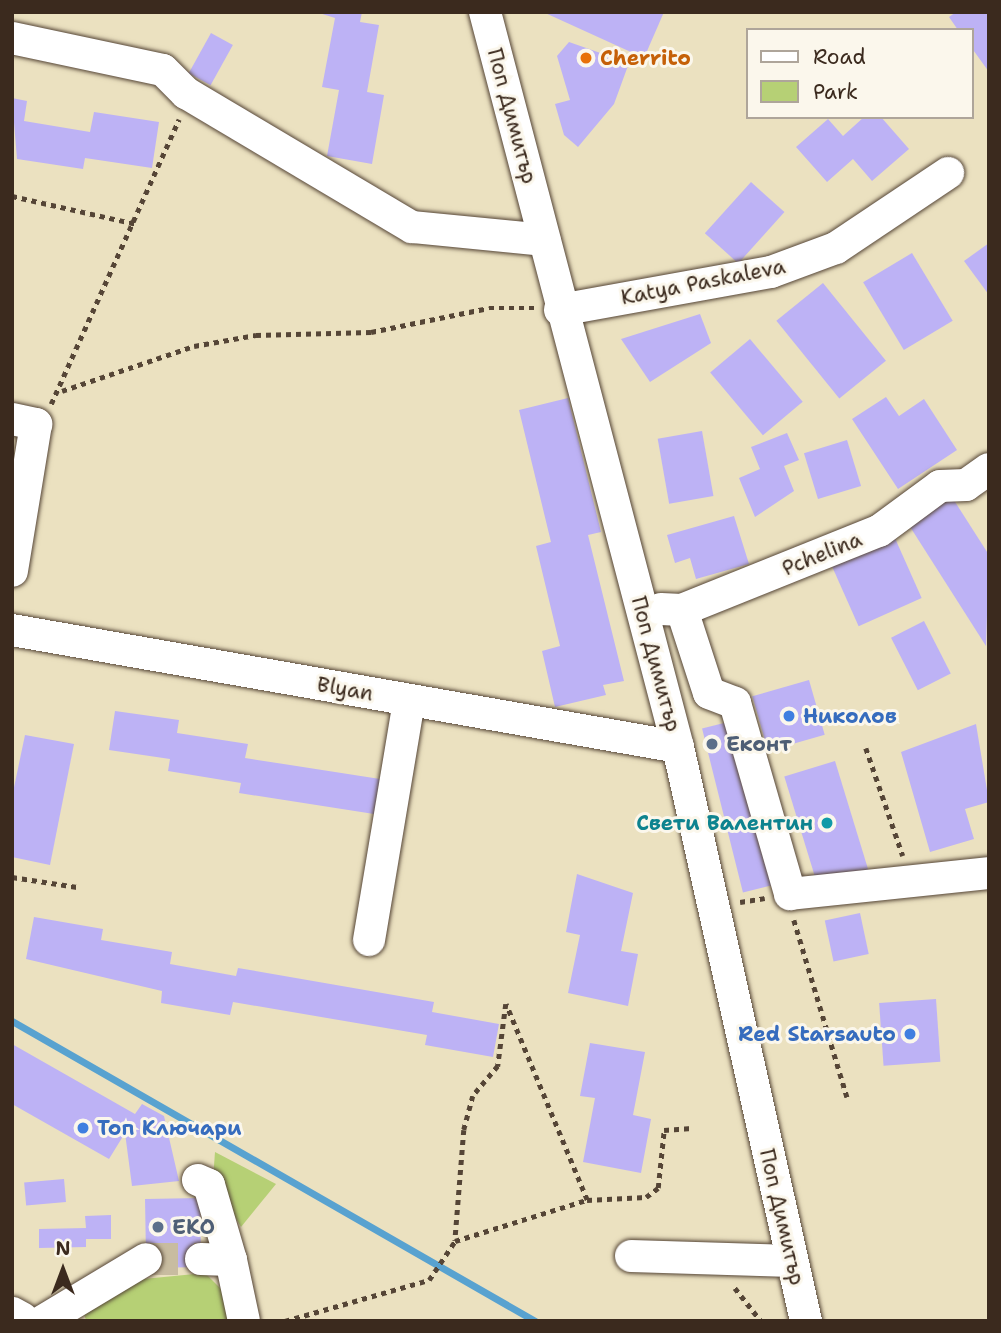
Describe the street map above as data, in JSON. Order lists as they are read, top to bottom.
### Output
{
  "streets": {
    "street": [
      "Поп Димитър",
      "Katya Paskaleva",
      "Pchelina",
      "Blyan"
    ]
  },
  "crossings": [
    ["Поп Димитър", "Katya Paskaleva"],
    ["Поп Димитър", "Pchelina"],
    ["Поп Димитър", "Blyan"]
  ],
  "places": [
    "Cherrito",
    "Николов",
    "Еконт",
    "Свети Валентин",
    "Red Starsauto",
    "Топ Ключари",
    "EKO"
  ],
  "legend": ["Road", "Park"],
  "north": "top"
}
